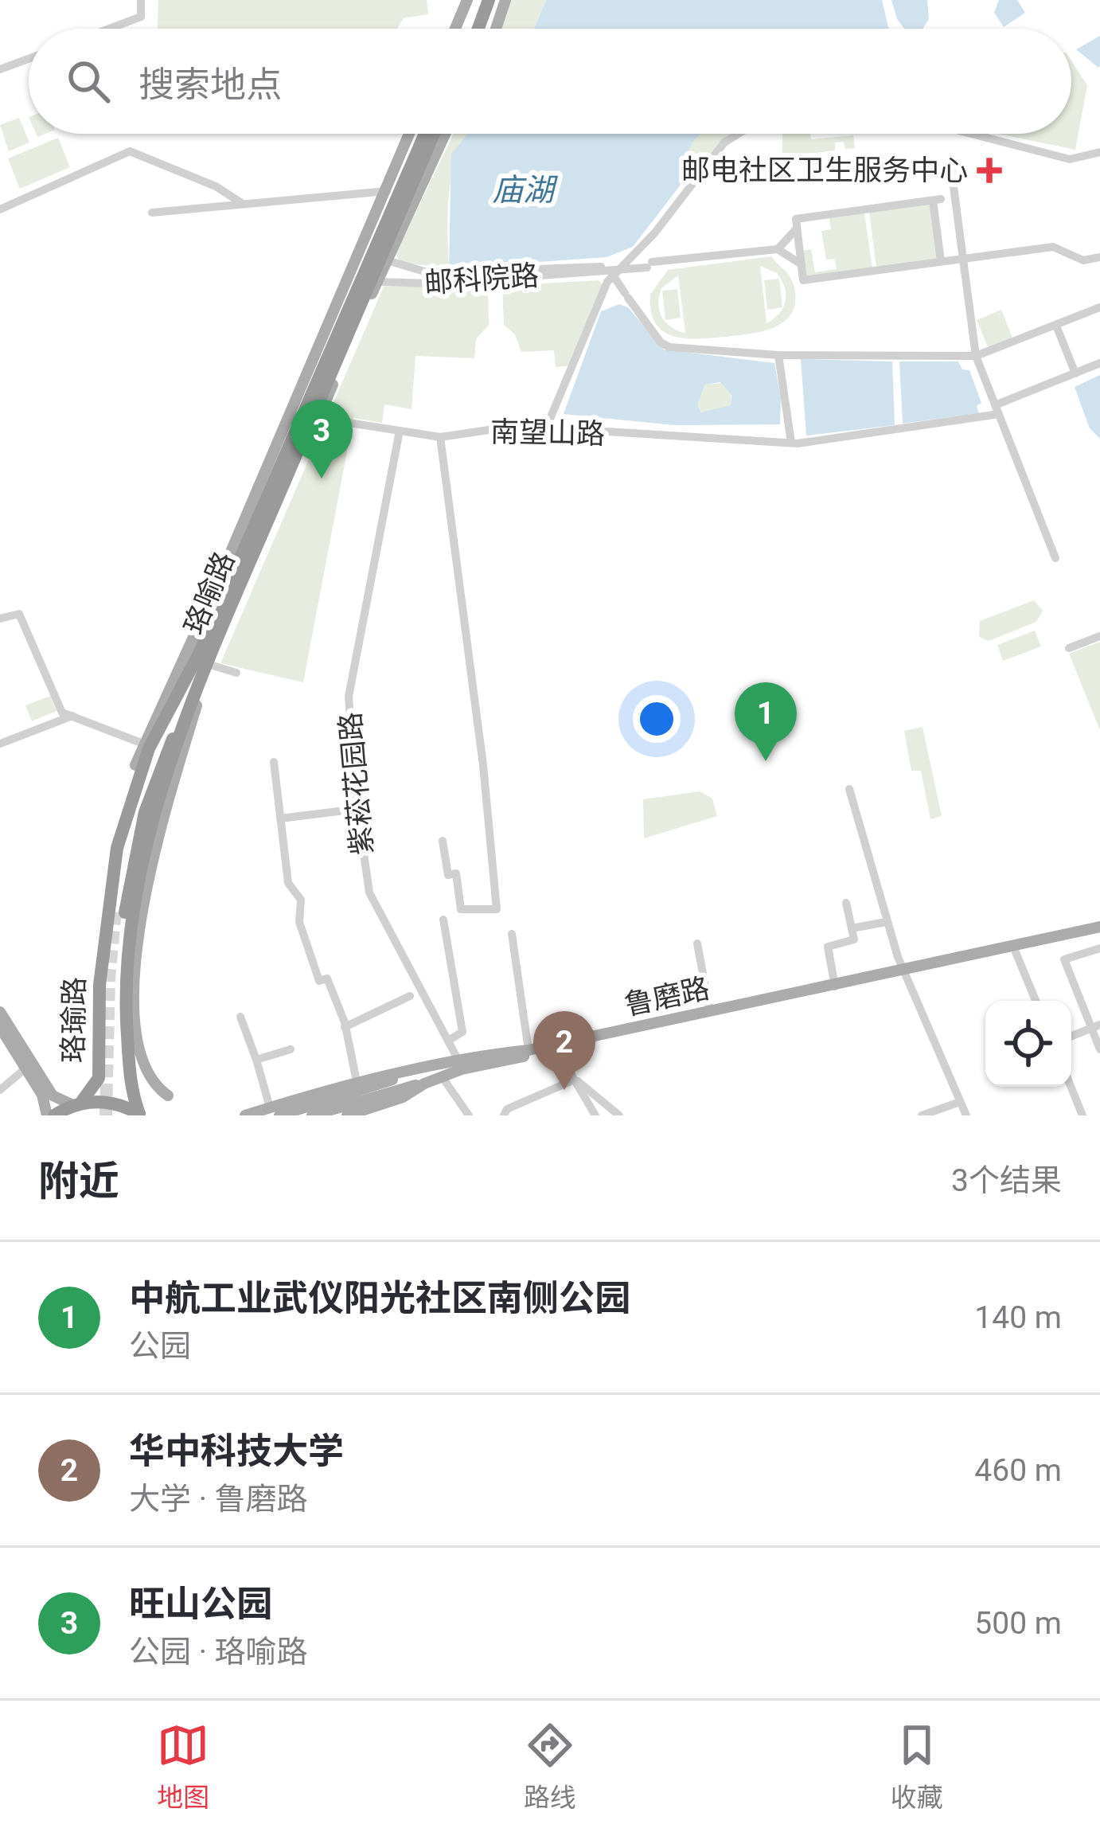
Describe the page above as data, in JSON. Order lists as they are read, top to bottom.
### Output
{
  "streets": {
    "highway": ["珞喻路", "珞瑜路"],
    "main road": ["鲁磨路"],
    "street": ["邮科院路", "南望山路", "紫菘花园路"]
  },
  "crossings": [
    ["邮科院路", "珞喻路"],
    ["南望山路", "珞喻路"],
    ["南望山路", "紫菘花园路"],
    ["珞喻路", "珞瑜路"],
    ["紫菘花园路", "鲁磨路"]
  ],
  "water": ["庙湖"],
  "places": {
    "health": ["邮电社区卫生服务中心"]
  },
  "page": {
    "search": "搜索地点",
    "pins": ["3", "1", "2"],
    "heading": ["附近", "3个结果"],
    "list": [
      {
        "mark": "1",
        "name": "中航工业武仪阳光社区南侧公园",
        "note": "公园",
        "value": "140 m"
      },
      {
        "mark": "2",
        "name": "华中科技大学",
        "note": "大学 · 鲁磨路",
        "value": "460 m"
      },
      {
        "mark": "3",
        "name": "旺山公园",
        "note": "公园 · 珞喻路",
        "value": "500 m"
      }
    ],
    "nav": ["地图", "路线", "收藏"]
  }
}
